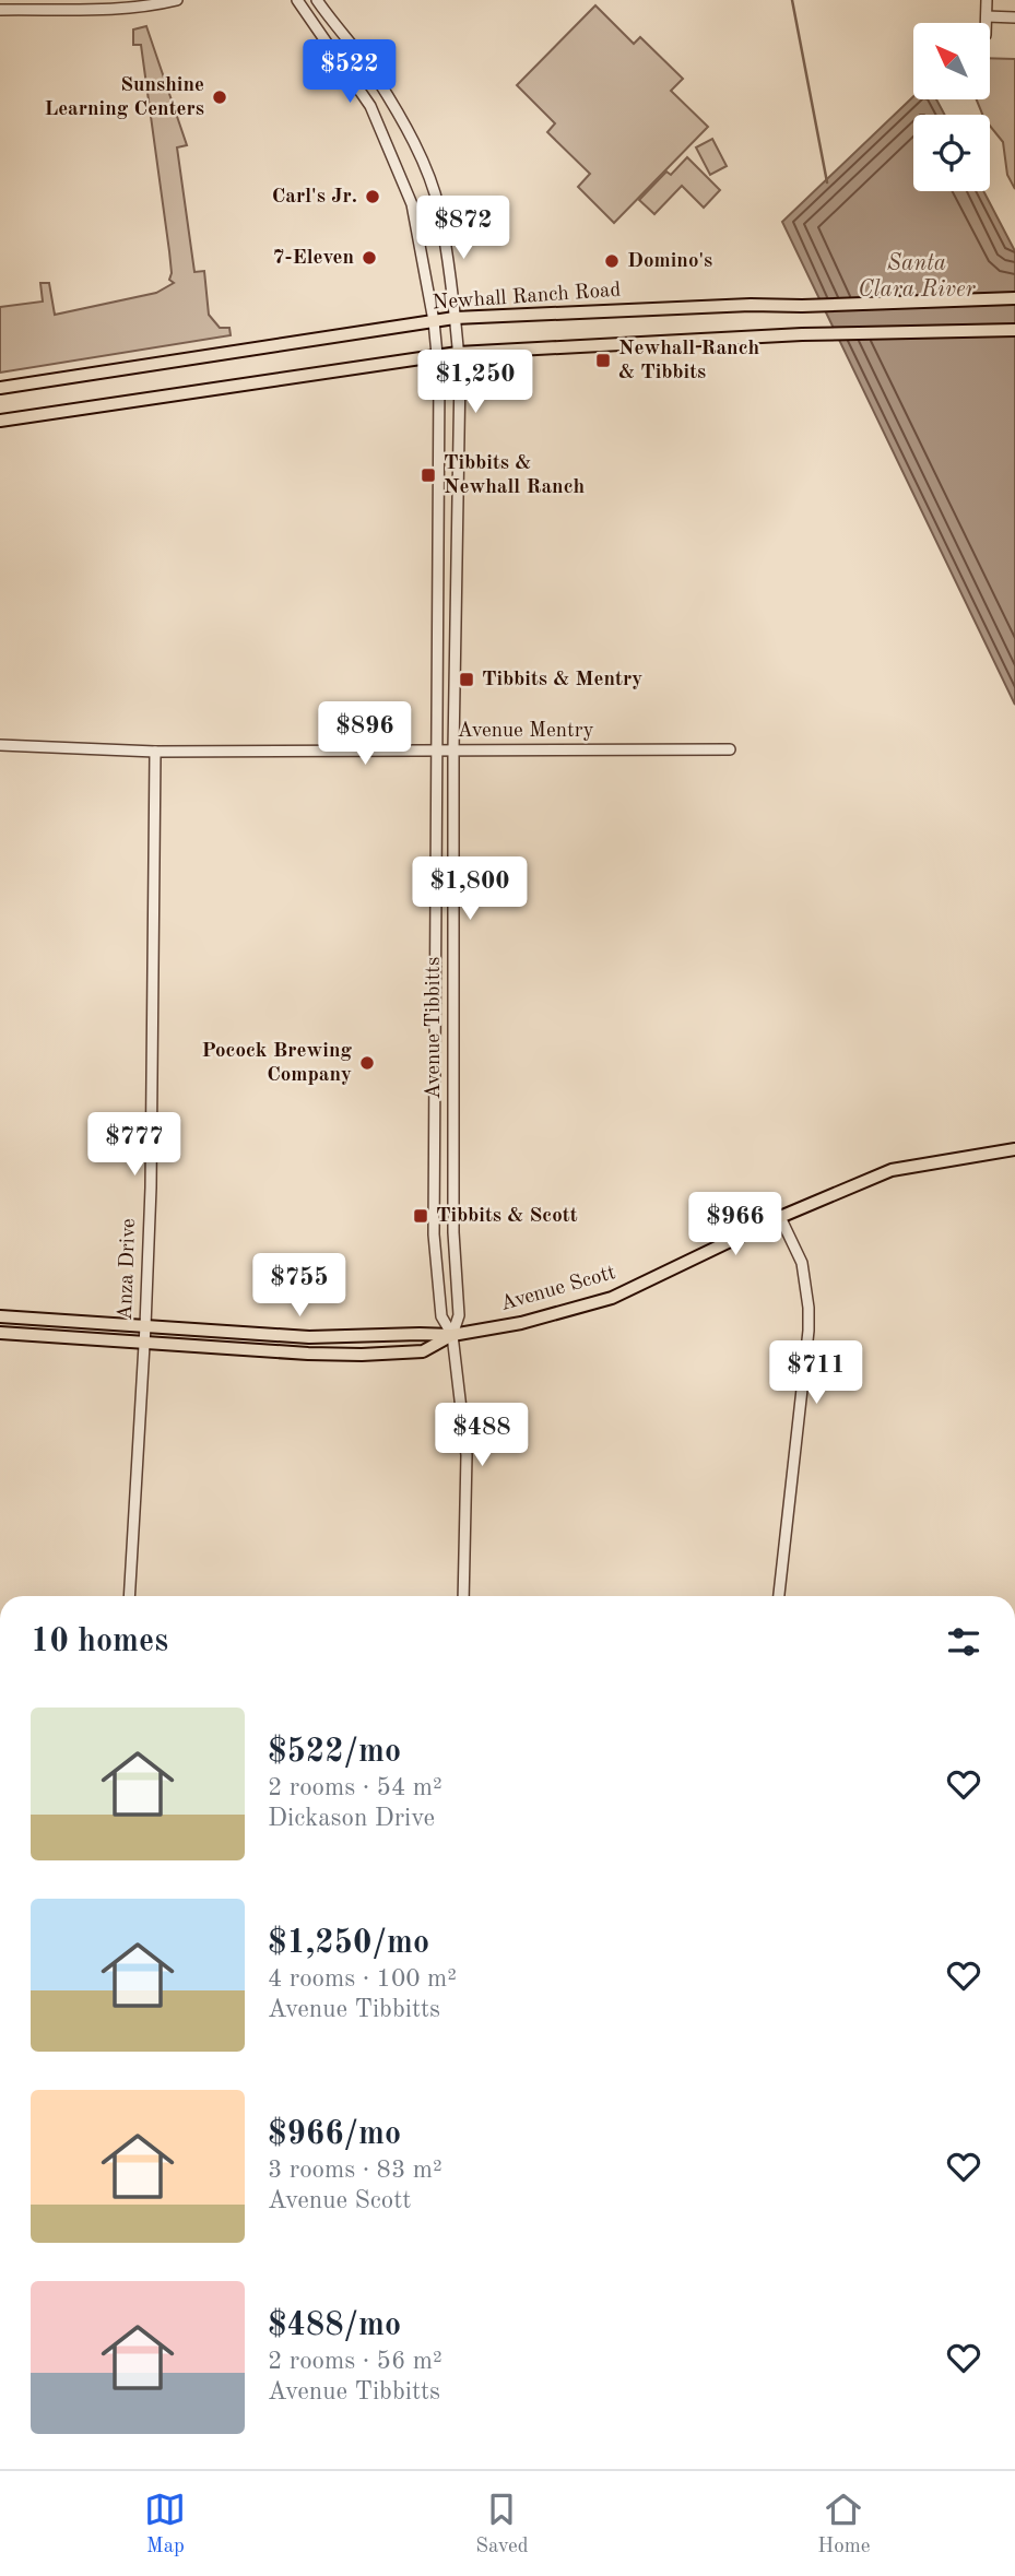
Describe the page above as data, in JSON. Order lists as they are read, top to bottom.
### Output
{
  "streets": {
    "main road": ["Newhall Ranch Road", "Avenue Scott"],
    "street": ["Avenue Mentry", "Avenue Tibbitts", "Anza Drive"]
  },
  "crossings": [
    ["Newhall Ranch Road", "Avenue Tibbitts"],
    ["Avenue Mentry", "Avenue Tibbitts"],
    ["Avenue Mentry", "Anza Drive"],
    ["Avenue Tibbitts", "Avenue Scott"],
    ["Anza Drive", "Avenue Scott"]
  ],
  "water": ["Santa Clara River"],
  "places": {
    "other": [
      "Sunshine Learning Centers",
      "Carl's Jr.",
      "7-Eleven",
      "Domino's",
      "Pocock Brewing Company"
    ],
    "transit": [
      "Newhall Ranch & Tibbits",
      "Tibbits & Newhall Ranch",
      "Tibbits & Mentry",
      "Tibbits & Scott"
    ]
  },
  "north": "top left",
  "page": {
    "price": [
      "$522",
      "$872",
      "$1,250",
      "$896",
      "$1,800",
      "$777",
      "$966",
      "$755",
      "$711",
      "$488"
    ],
    "heading": "10 homes",
    "list": [
      {
        "name": "$522/mo",
        "note": "2 rooms · 54 m² · Dickason Drive"
      },
      {
        "name": "$1,250/mo",
        "note": "4 rooms · 100 m² · Avenue Tibbitts"
      },
      {
        "name": "$966/mo",
        "note": "3 rooms · 83 m² · Avenue Scott"
      },
      {
        "name": "$488/mo",
        "note": "2 rooms · 56 m² · Avenue Tibbitts"
      }
    ],
    "tabs": ["Map", "Saved", "Home"]
  }
}
